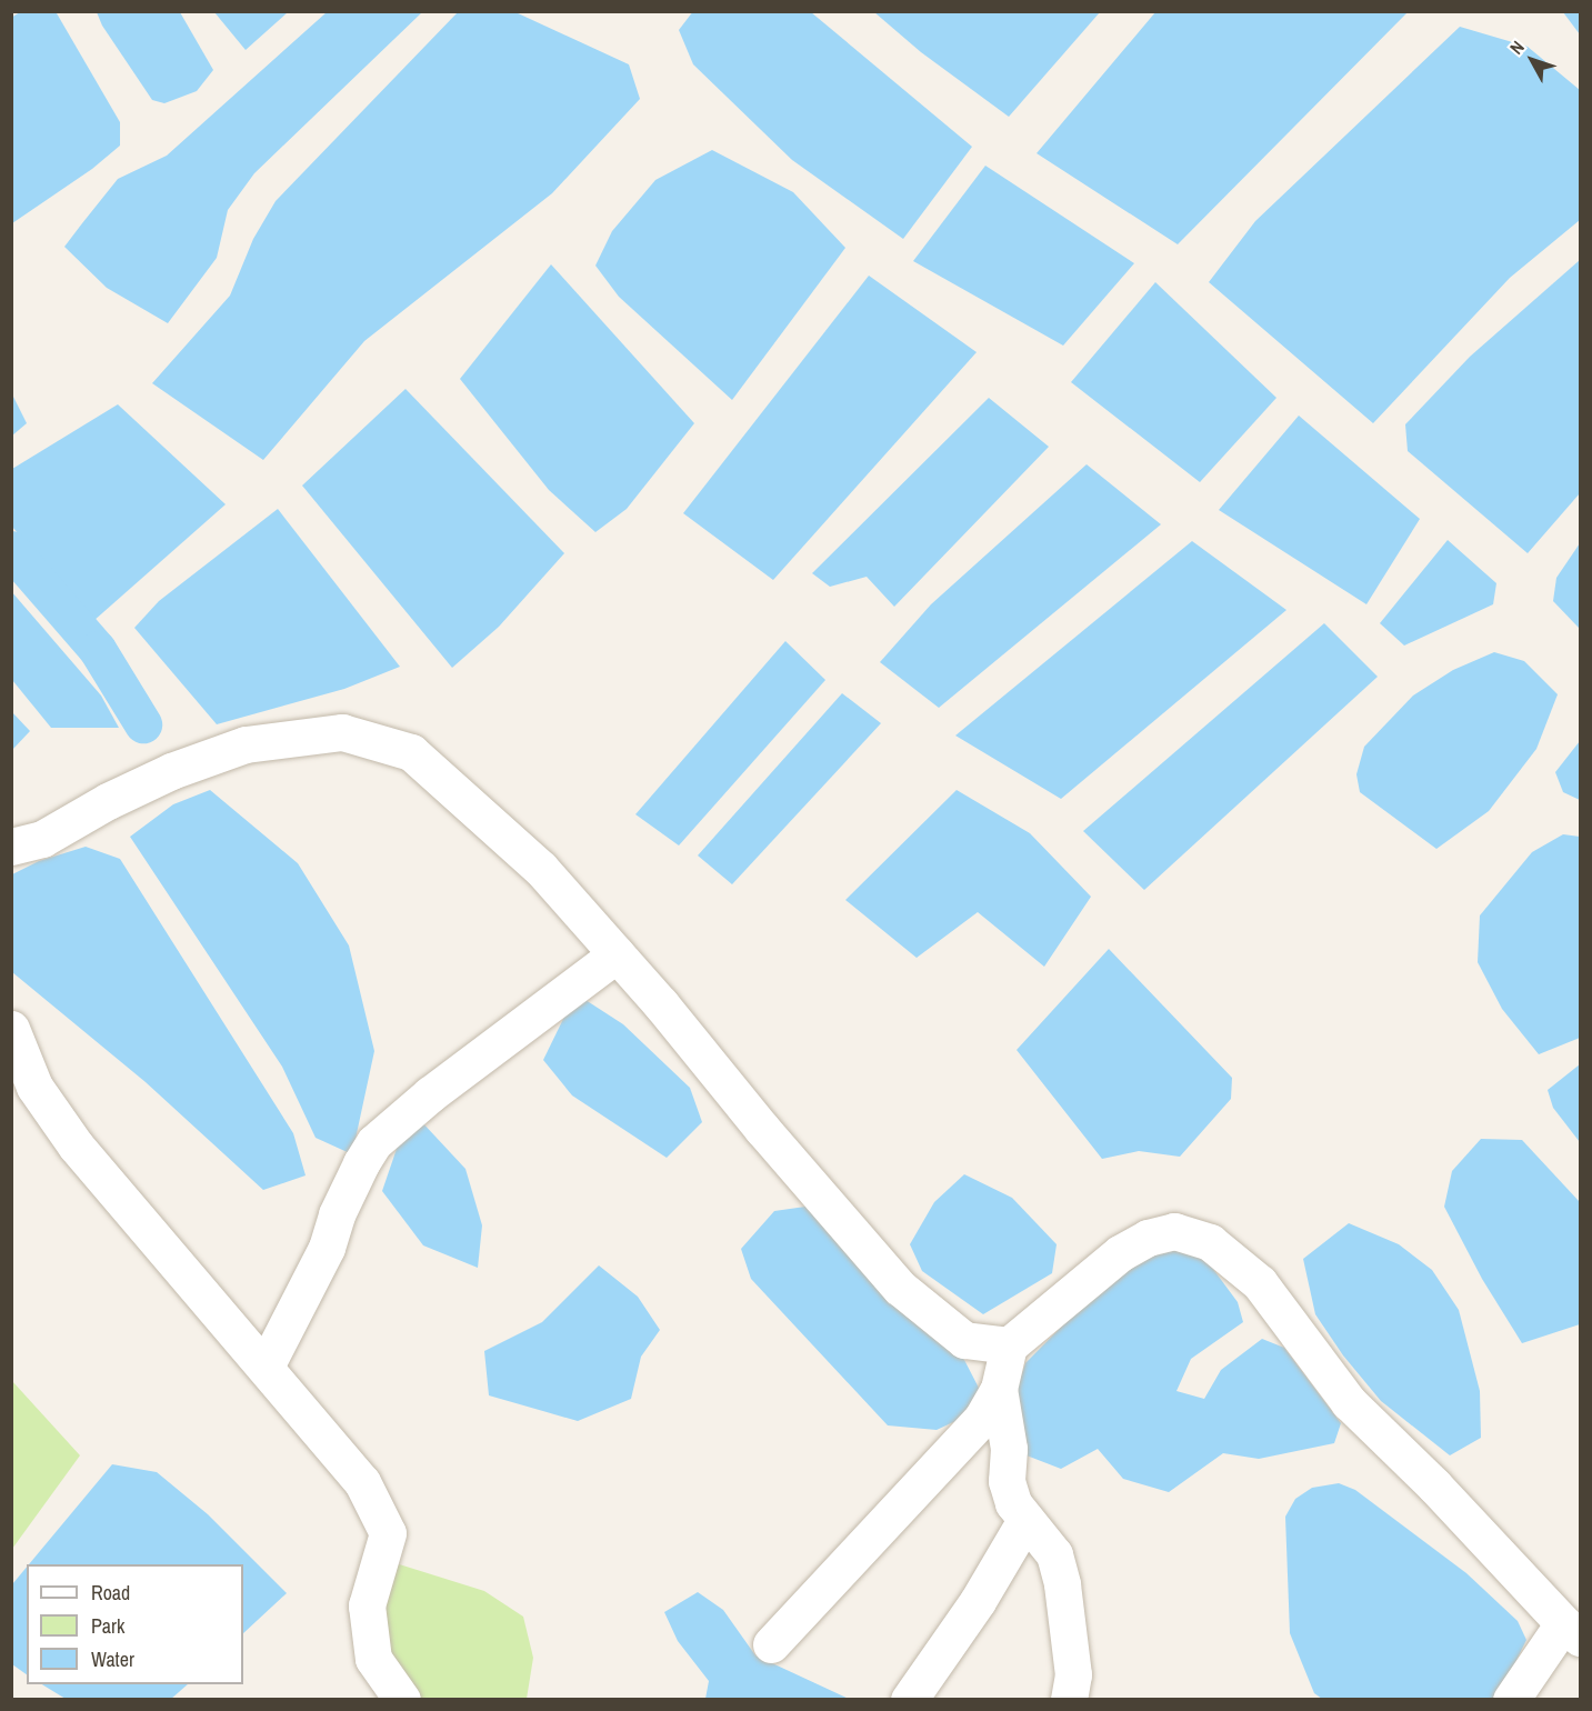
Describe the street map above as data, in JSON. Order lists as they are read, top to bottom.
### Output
{
  "legend": ["Road", "Park", "Water"],
  "north": "top left"
}
